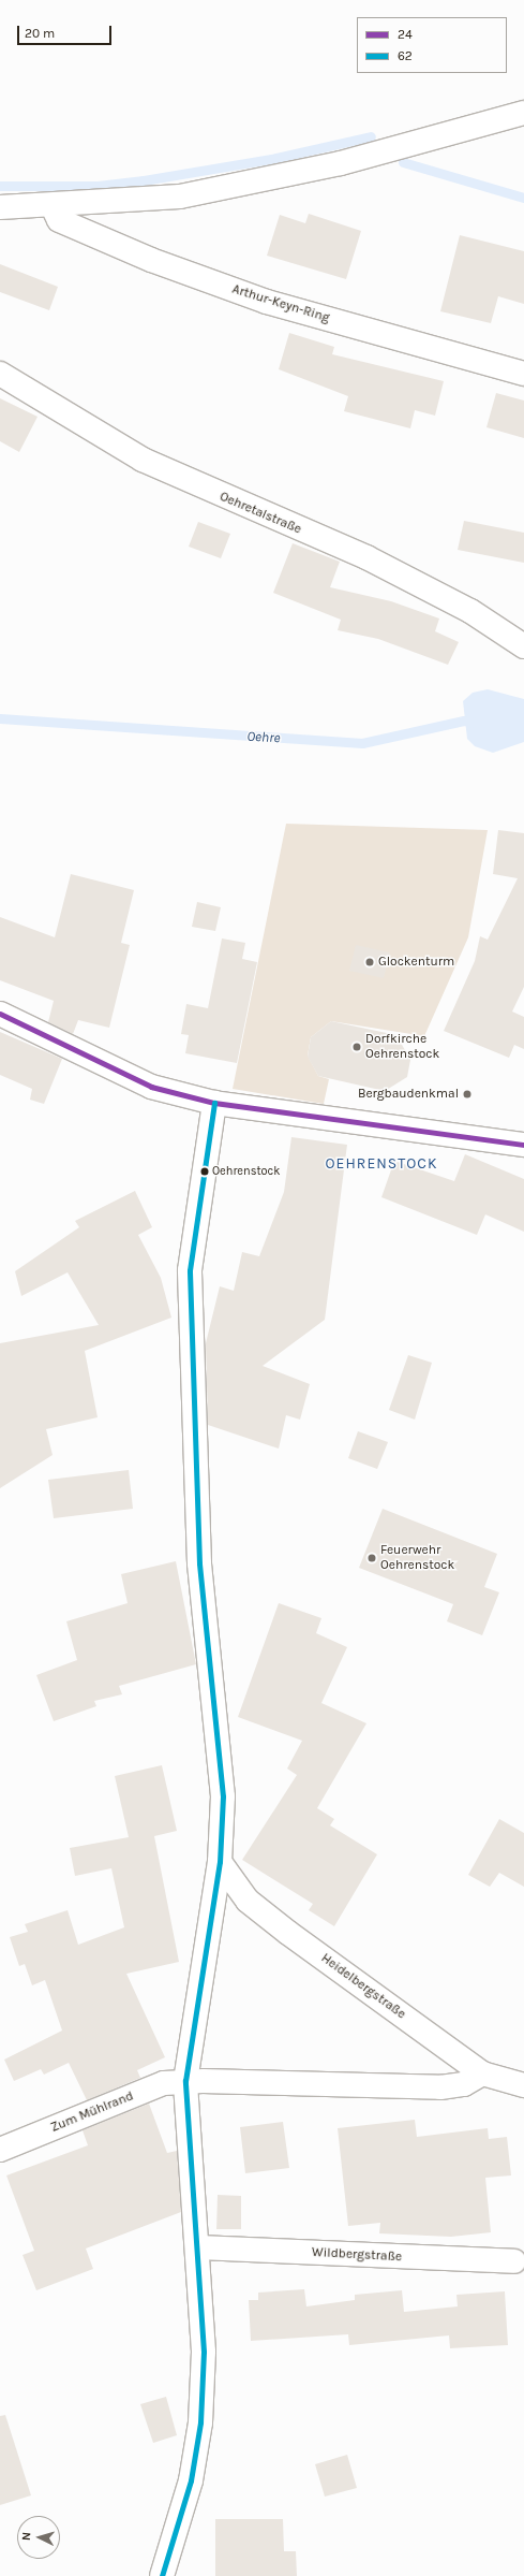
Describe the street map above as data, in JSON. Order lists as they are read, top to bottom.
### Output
{
  "streets": {
    "street": [
      "Arthur-Keyn-Ring",
      "Oehretalstraße",
      "Heidelbergstraße",
      "Zum Mühlrand",
      "Wildbergstraße"
    ]
  },
  "districts": ["OEHRENSTOCK"],
  "water": ["Oehre"],
  "places": [
    "Glockenturm",
    "Dorfkirche Oehrenstock",
    "Bergbaudenkmal",
    "Oehrenstock",
    "Feuerwehr Oehrenstock"
  ],
  "lines": ["transit line 24", "transit line 62"],
  "legend": ["24", "62"],
  "scale_bar": "20 m",
  "north": "left"
}
